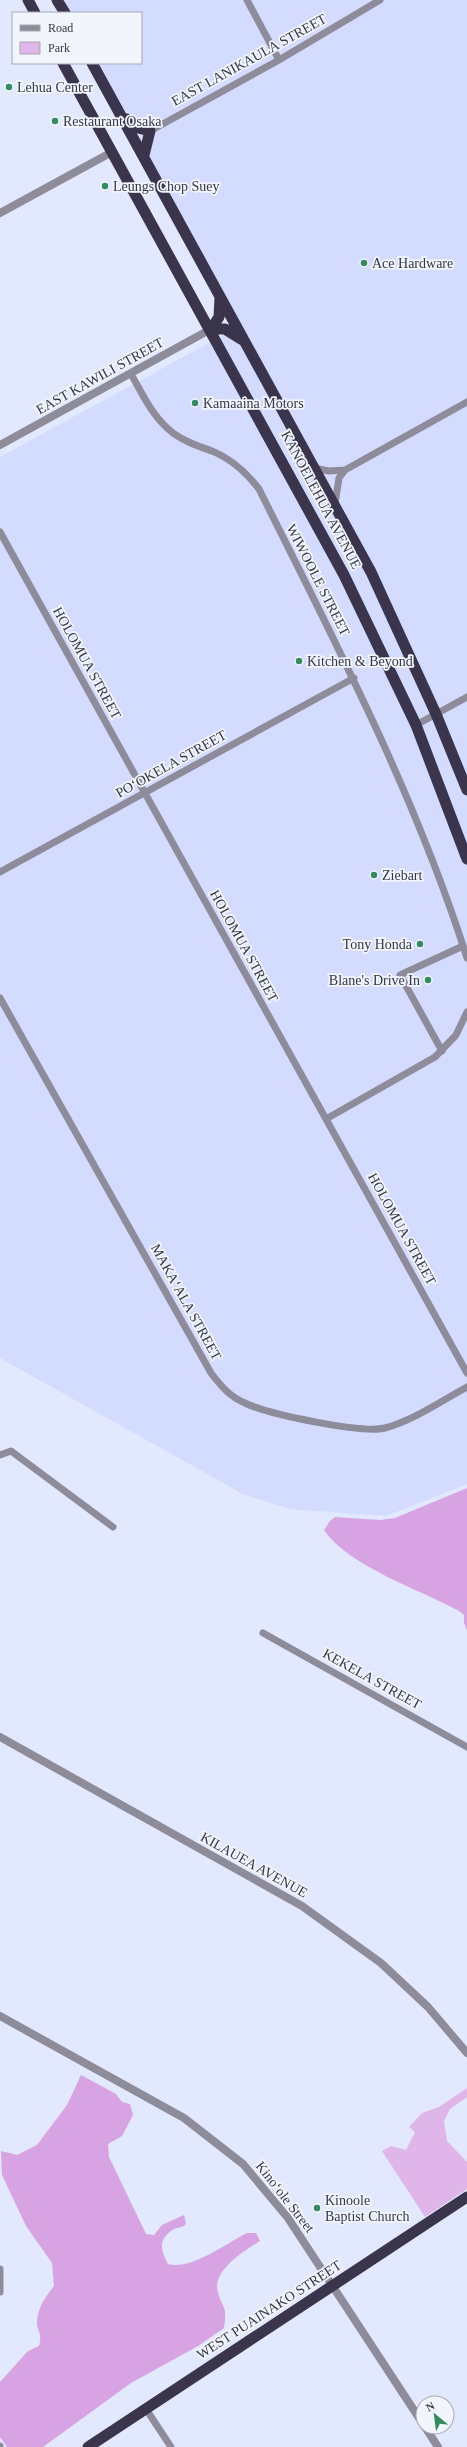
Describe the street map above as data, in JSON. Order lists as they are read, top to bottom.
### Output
{
  "streets": {
    "highway": ["KANOELEHUA AVENUE", "WEST PUAINAKO STREET"],
    "street": [
      "EAST LANIKAULA STREET",
      "EAST KAWILI STREET",
      "WIWOOLE STREET",
      "HOLOMUA STREET",
      "PO‘OKELA STREET",
      "MAKA‘ALA STREET",
      "KEKELA STREET",
      "KILAUEA AVENUE",
      "Kinoʻole Street"
    ]
  },
  "crossings": [
    ["EAST KAWILI STREET", "KANOELEHUA AVENUE"],
    ["EAST KAWILI STREET", "WIWOOLE STREET"],
    ["WIWOOLE STREET", "PO‘OKELA STREET"],
    ["HOLOMUA STREET", "PO‘OKELA STREET"],
    ["Kinoʻole Street", "WEST PUAINAKO STREET"]
  ],
  "places": [
    "Lehua Center",
    "Restaurant Osaka",
    "Leungs Chop Suey",
    "Ace Hardware",
    "Kamaaina Motors",
    "Kitchen & Beyond",
    "Ziebart",
    "Tony Honda",
    "Blane's Drive In",
    "Kinoole Baptist Church"
  ],
  "legend": ["Road", "Park"],
  "north": "top left"
}
